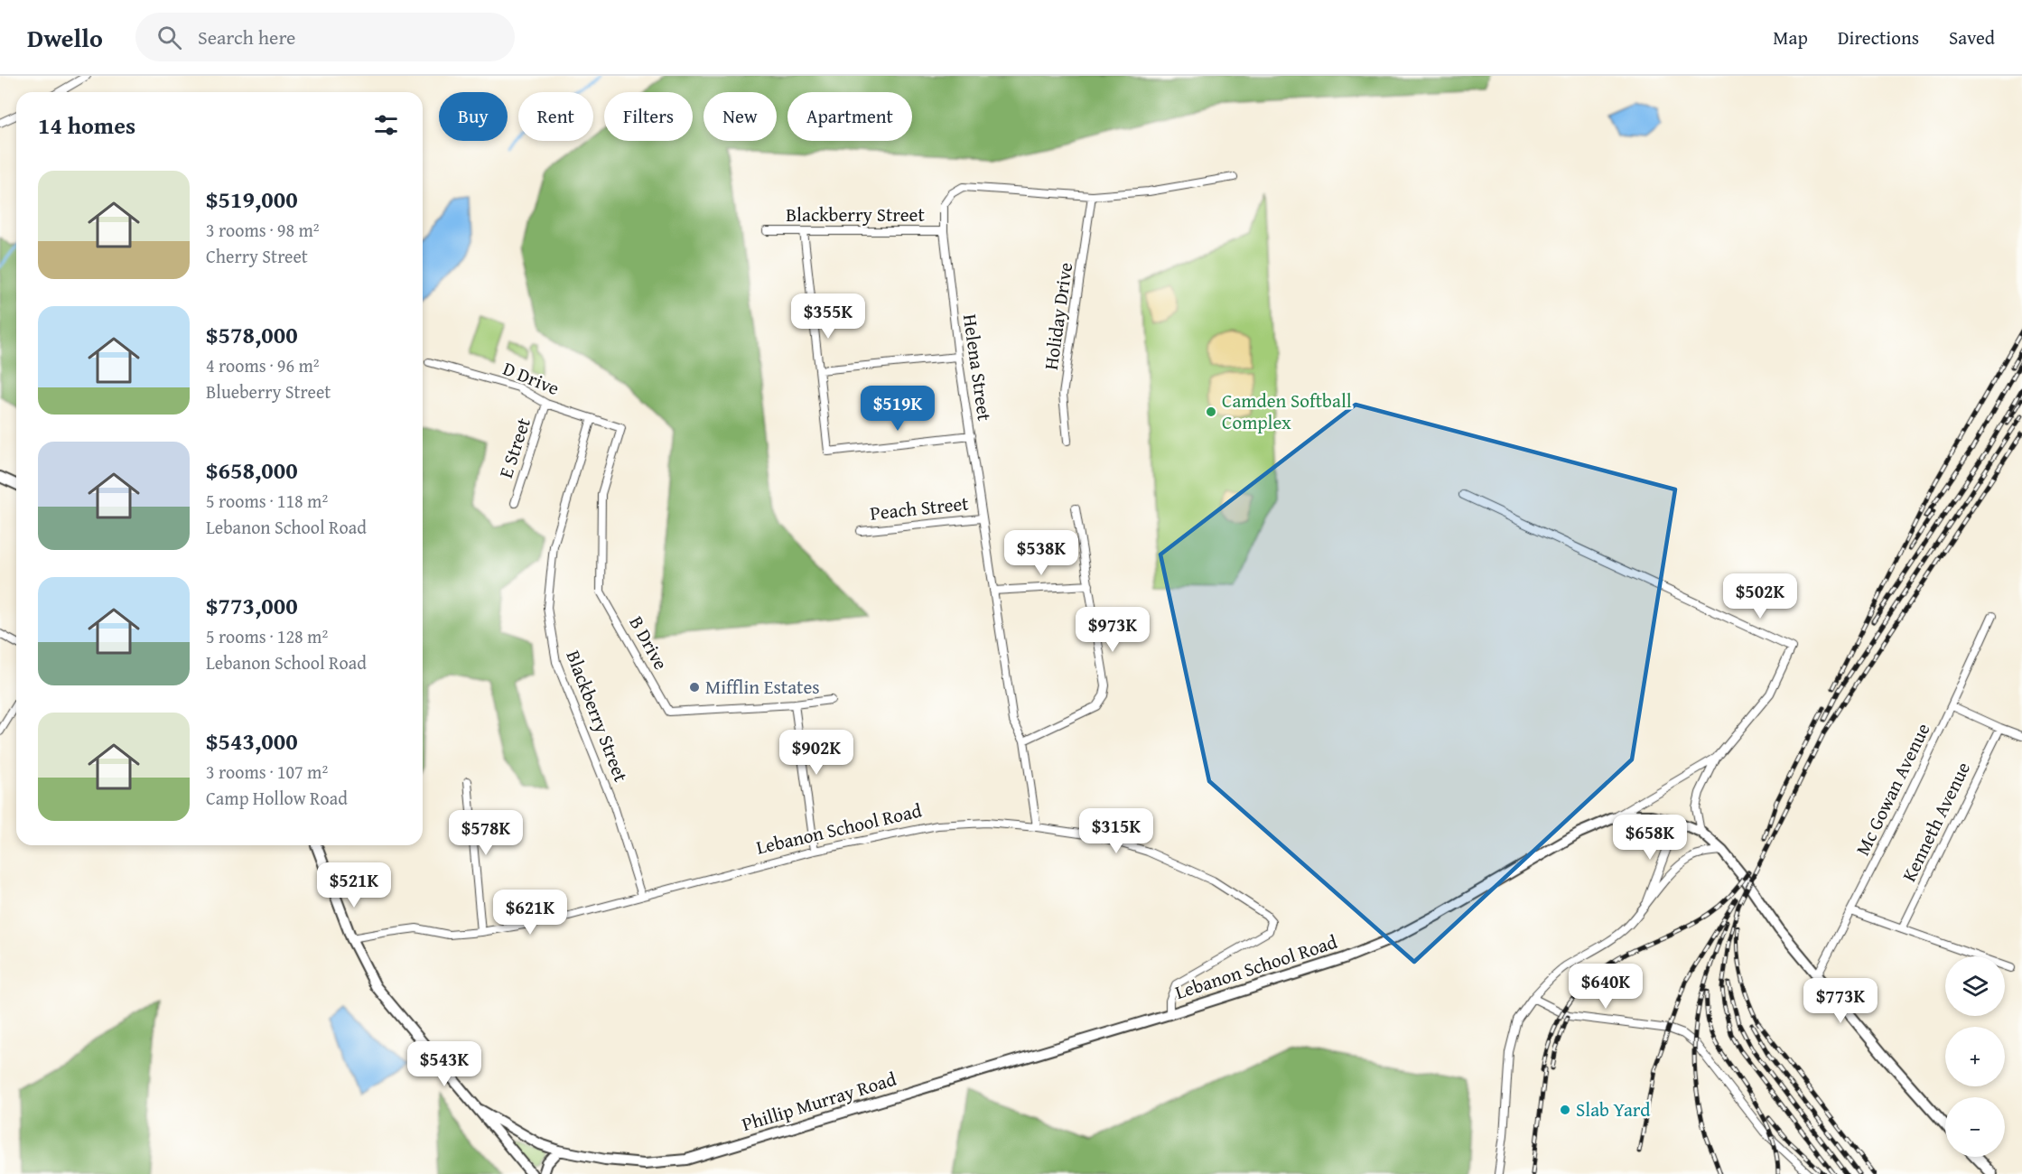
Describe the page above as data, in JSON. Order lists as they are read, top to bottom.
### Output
{
  "streets": {
    "street": [
      "Blackberry Street",
      "Holiday Drive",
      "Helena Street",
      "D Drive",
      "E Street",
      "Peach Street",
      "B Drive",
      "Mc Gowan Avenue",
      "Kenneth Avenue",
      "Lebanon School Road",
      "Phillip Murray Road"
    ]
  },
  "crossings": [
    ["Blackberry Street", "Helena Street"],
    ["Blackberry Street", "D Drive"],
    ["Blackberry Street", "Lebanon School Road"],
    ["Holiday Drive", "Helena Street"],
    ["Helena Street", "Peach Street"],
    ["Helena Street", "Lebanon School Road"],
    ["D Drive", "E Street"],
    ["D Drive", "B Drive"],
    ["Mc Gowan Avenue", "Lebanon School Road"],
    ["Lebanon School Road", "Phillip Murray Road"]
  ],
  "places": ["Camden Softball Complex", "Mifflin Estates", "Slab Yard"],
  "page": {
    "header": "Dwello",
    "search": "Search here",
    "nav": ["Map", "Directions", "Saved"],
    "chip": [
      "Buy",
      "Rent",
      "Filters",
      "New",
      "Apartment"
    ],
    "heading": "14 homes",
    "list": [
      {
        "name": "$519,000",
        "note": "3 rooms · 98 m² · Cherry Street"
      },
      {
        "name": "$578,000",
        "note": "4 rooms · 96 m² · Blueberry Street"
      },
      {
        "name": "$658,000",
        "note": "5 rooms · 118 m² · Lebanon School Road"
      },
      {
        "name": "$773,000",
        "note": "5 rooms · 128 m² · Lebanon School Road"
      },
      {
        "name": "$543,000",
        "note": "3 rooms · 107 m² · Camp Hollow Road"
      }
    ],
    "price": [
      "$355K",
      "$519K",
      "$538K",
      "$502K",
      "$973K",
      "$902K",
      "$315K",
      "$578K",
      "$658K",
      "$521K",
      "$621K",
      "$640K",
      "$773K",
      "$543K"
    ],
    "map_buttons": ["+", "−"]
  }
}
